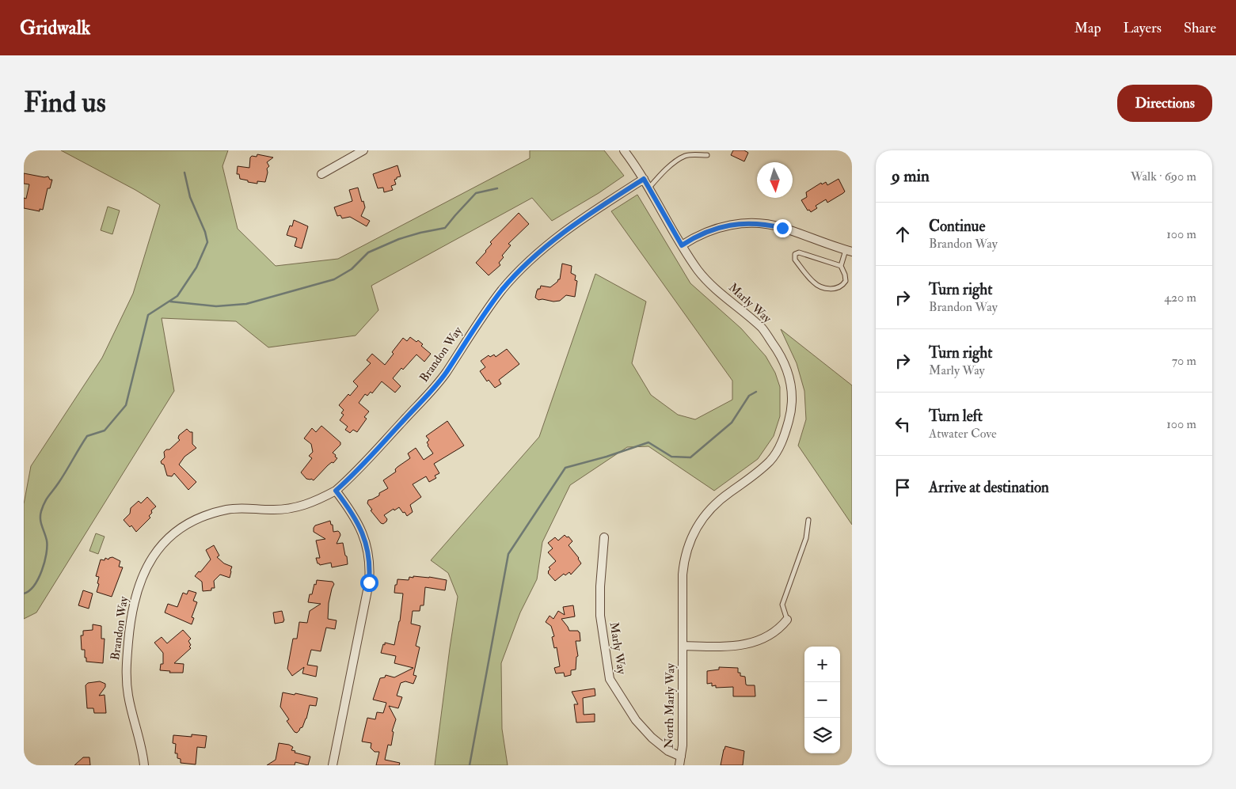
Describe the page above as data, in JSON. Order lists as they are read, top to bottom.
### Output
{
  "streets": {
    "street": ["Marly Way", "Brandon Way", "North Marly Way"]
  },
  "crossings": [
    ["Marly Way", "Brandon Way"],
    ["Marly Way", "North Marly Way"]
  ],
  "north": "bottom",
  "page": {
    "header": "Gridwalk",
    "nav": ["Map", "Layers", "Share"],
    "buttons": "Directions",
    "title": "Find us",
    "heading": ["9 min", "Walk · 690 m"],
    "list": [
      ["Continue", "Brandon Way", "100 m"],
      ["Turn right", "Brandon Way", "420 m"],
      ["Turn right", "Marly Way", "70 m"],
      ["Turn left", "Atwater Cove", "100 m"],
      "Arrive at destination"
    ],
    "map_buttons": ["+", "−"]
  }
}
